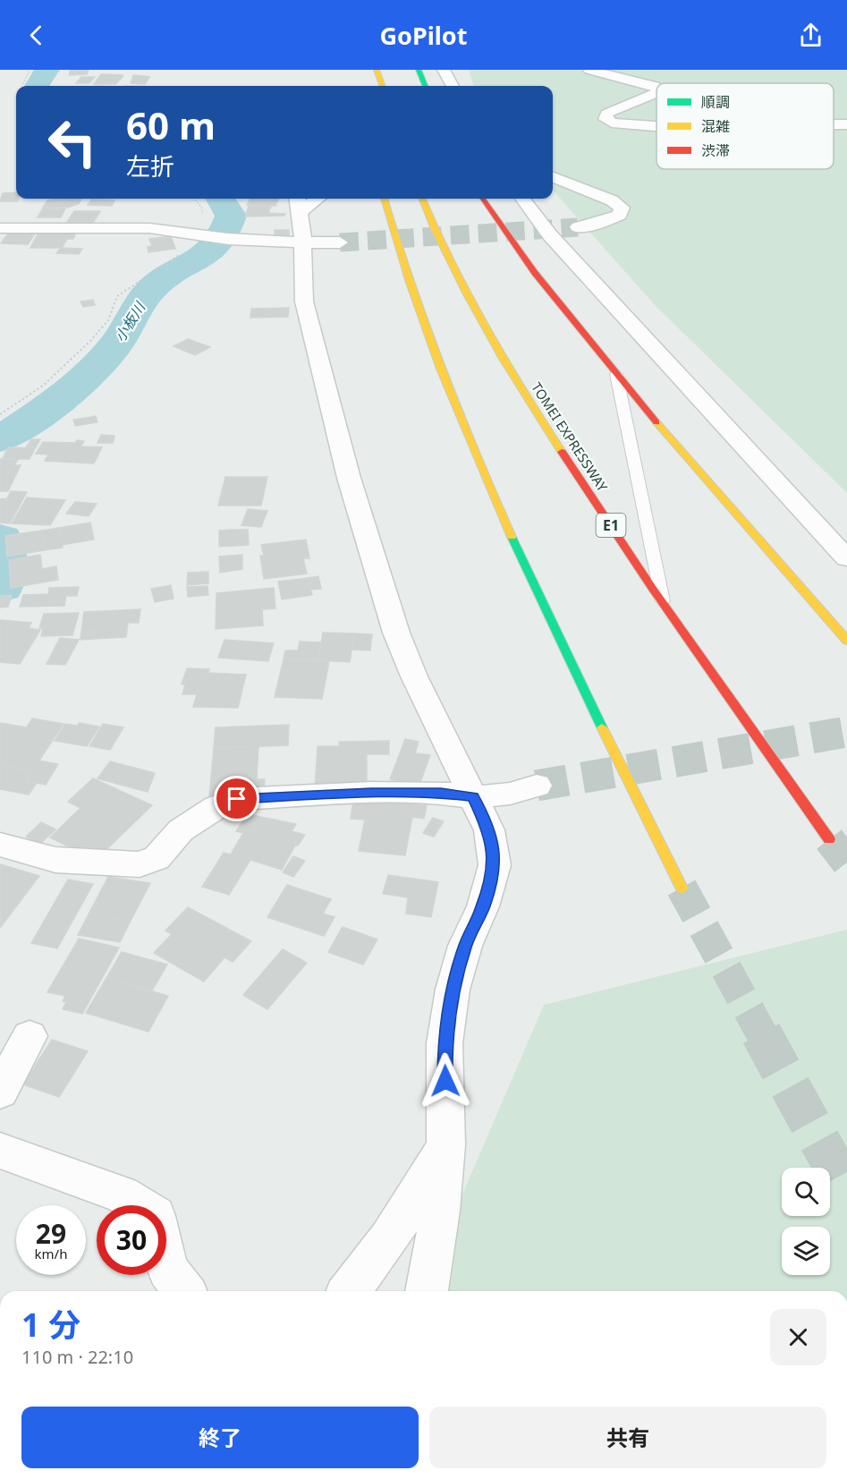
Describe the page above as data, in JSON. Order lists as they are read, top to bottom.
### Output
{
  "streets": {
    "highway": ["TOMEI EXPRESSWAY", "E1"]
  },
  "water": ["小板川"],
  "legend": ["順調", "混雑", "渋滞"],
  "page": {
    "header": "GoPilot",
    "turn": ["60 m", "左折"],
    "speed": "29 km/h",
    "limit": "30",
    "heading": ["1 分", "110 m · 22:10"],
    "buttons": ["終了", "共有"]
  }
}
